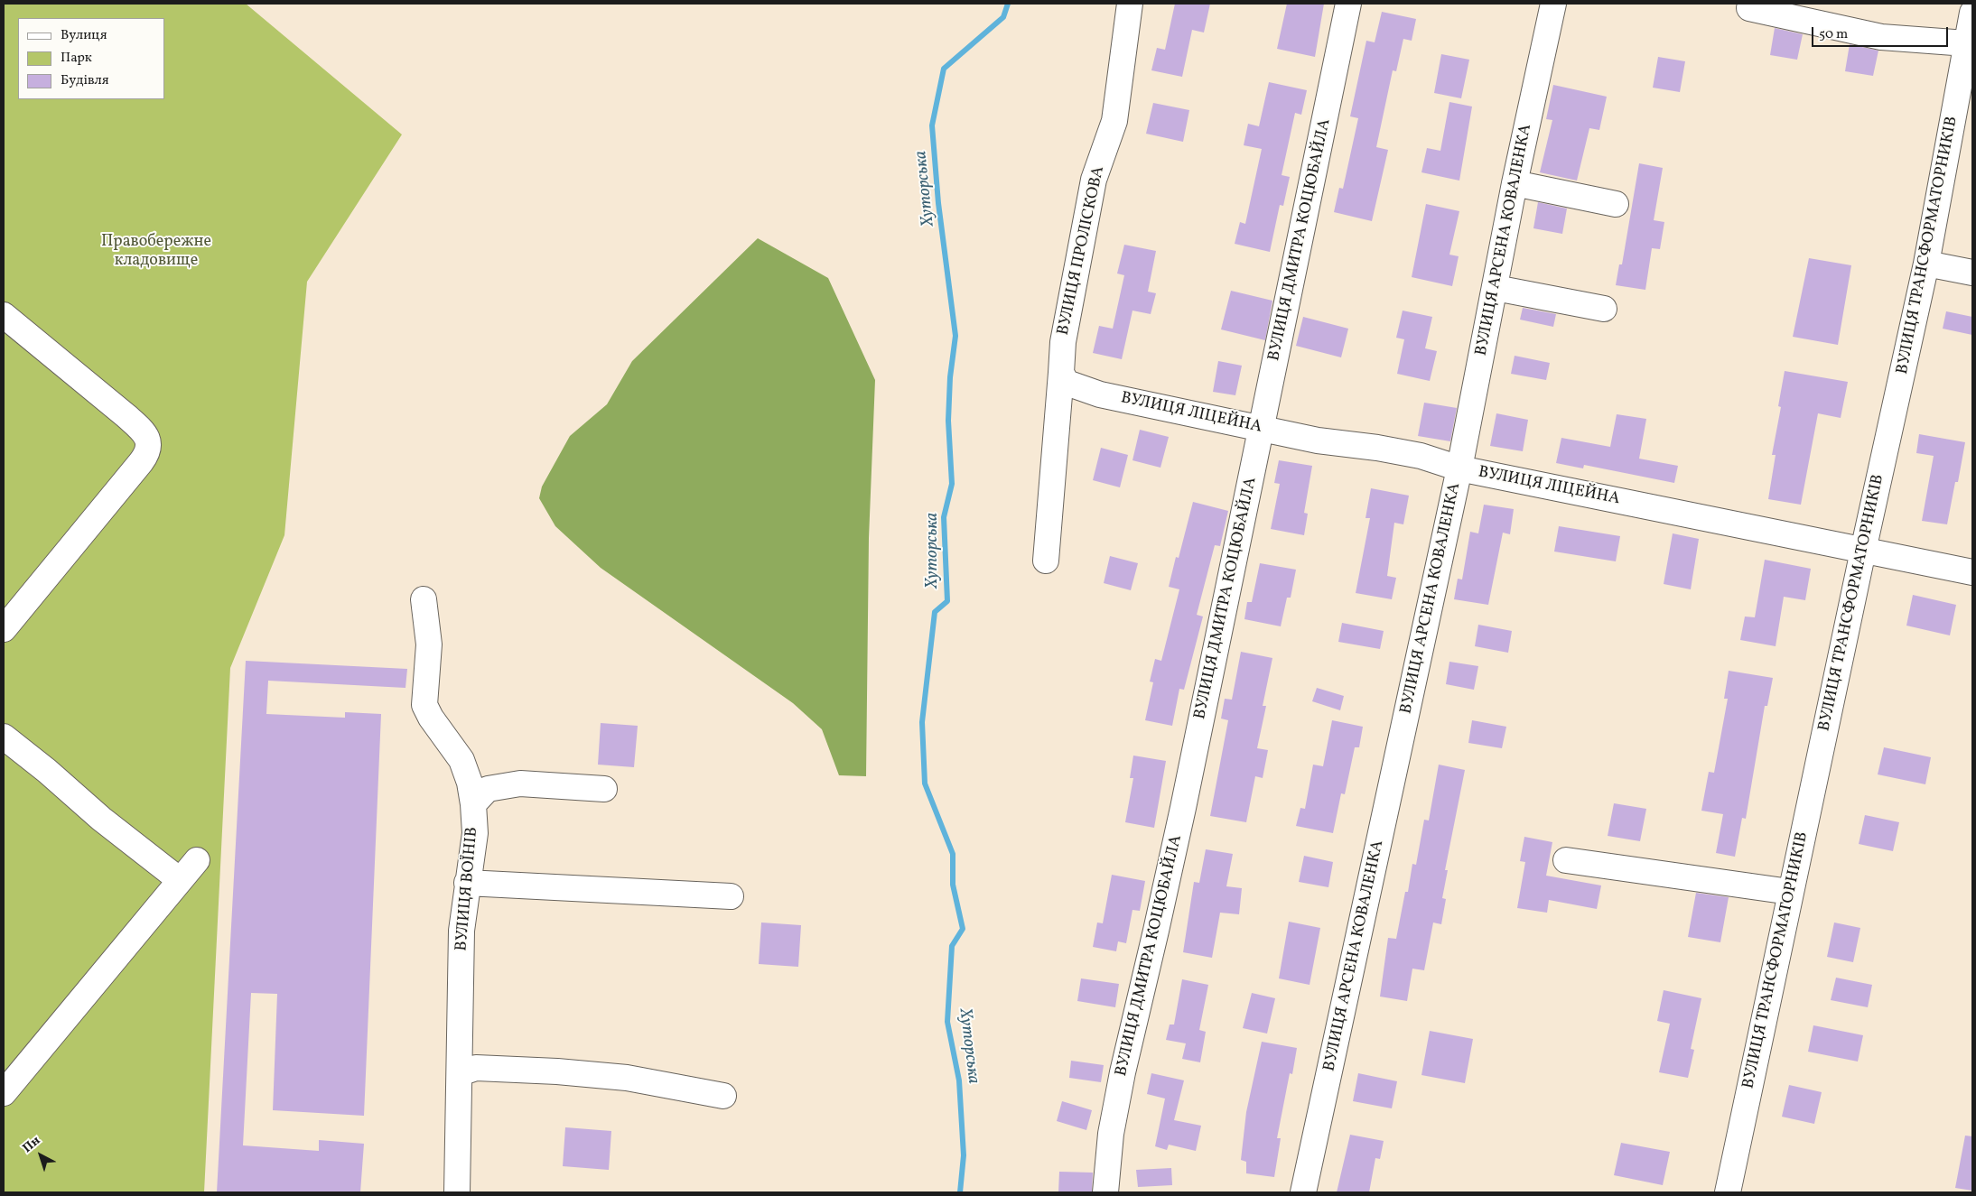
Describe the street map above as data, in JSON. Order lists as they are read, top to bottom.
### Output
{
  "streets": {
    "street": [
      "ВУЛИЦЯ ДМИТРА КОЦЮБАЙЛА",
      "ВУЛИЦЯ АРСЕНА КОВАЛЕНКА",
      "ВУЛИЦЯ ТРАНСФОРМАТОРНИКІВ",
      "ВУЛИЦЯ ПРОЛІСКОВА",
      "ВУЛИЦЯ ЛІЦЕЙНА",
      "ВУЛИЦЯ ВОЇНІВ"
    ]
  },
  "crossings": [
    ["ВУЛИЦЯ ДМИТРА КОЦЮБАЙЛА", "ВУЛИЦЯ ЛІЦЕЙНА"],
    ["ВУЛИЦЯ АРСЕНА КОВАЛЕНКА", "ВУЛИЦЯ ЛІЦЕЙНА"],
    ["ВУЛИЦЯ ТРАНСФОРМАТОРНИКІВ", "ВУЛИЦЯ ЛІЦЕЙНА"],
    ["ВУЛИЦЯ ПРОЛІСКОВА", "ВУЛИЦЯ ЛІЦЕЙНА"]
  ],
  "water": ["Хуторська"],
  "parks": ["Правобережне кладовище"],
  "legend": ["Вулиця", "Парк", "Будівля"],
  "scale_bar": "50 m",
  "north": "top left"
}
